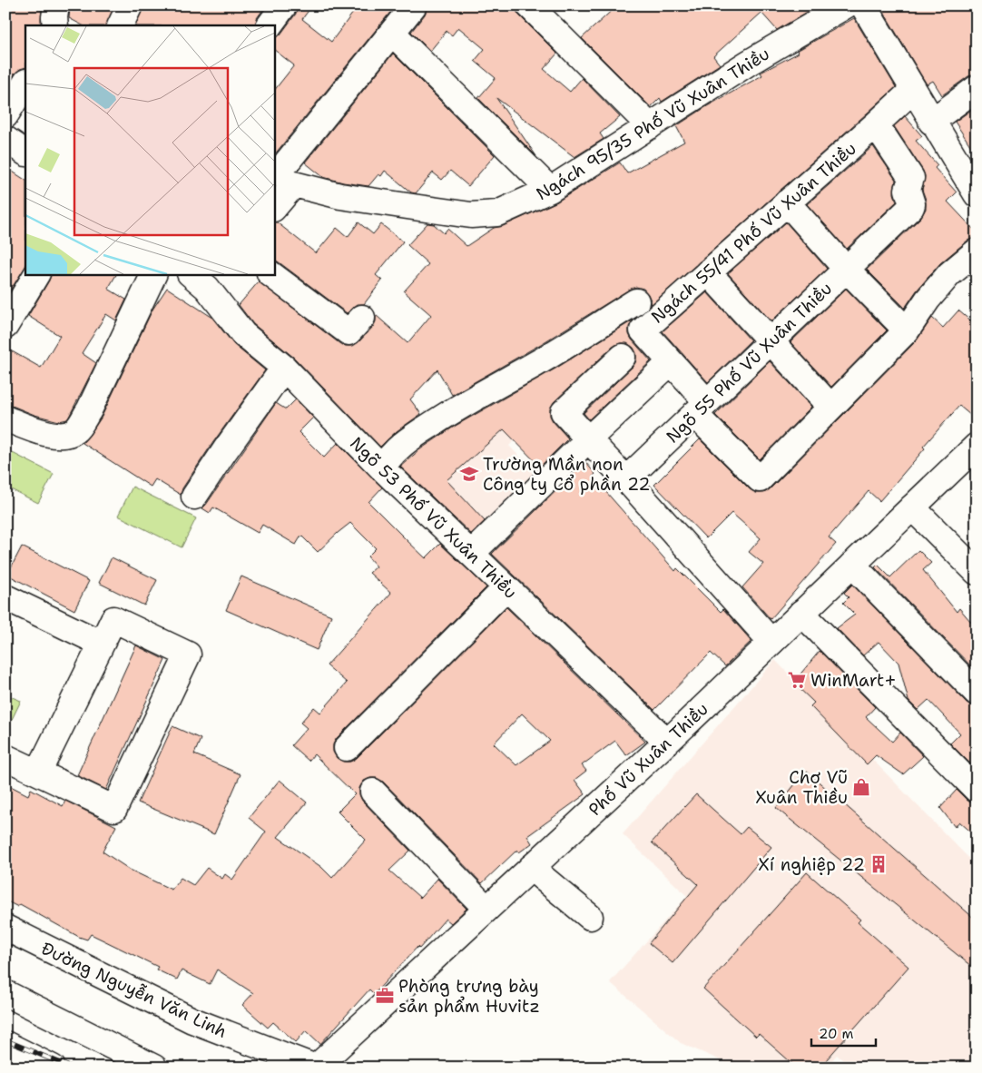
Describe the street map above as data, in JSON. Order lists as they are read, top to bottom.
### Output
{
  "streets": {
    "main road": [
      "Ngách 95/35 Phố Vũ Xuân Thiều",
      "Ngách 55/41 Phố Vũ Xuân Thiều",
      "Ngõ 55 Phố Vũ Xuân Thiều",
      "Ngõ 53 Phố Vũ Xuân Thiều",
      "Phố Vũ Xuân Thiều",
      "Đường Nguyễn Văn Linh"
    ]
  },
  "crossings": [
    ["Ngách 55/41 Phố Vũ Xuân Thiều", "Ngõ 55 Phố Vũ Xuân Thiều"],
    ["Ngõ 53 Phố Vũ Xuân Thiều", "Phố Vũ Xuân Thiều"],
    ["Phố Vũ Xuân Thiều", "Đường Nguyễn Văn Linh"]
  ],
  "places": {
    "school or university": ["Trường Mần non Công ty Cổ phần 22"],
    "supermarket": ["WinMart+"],
    "shop": ["Chợ Vũ Xuân Thiều"],
    "building": ["Xí nghiệp 22"],
    "office": ["Phòng trưng bày sản phẩm Huvitz"]
  },
  "scale_bar": "20 m"
}
